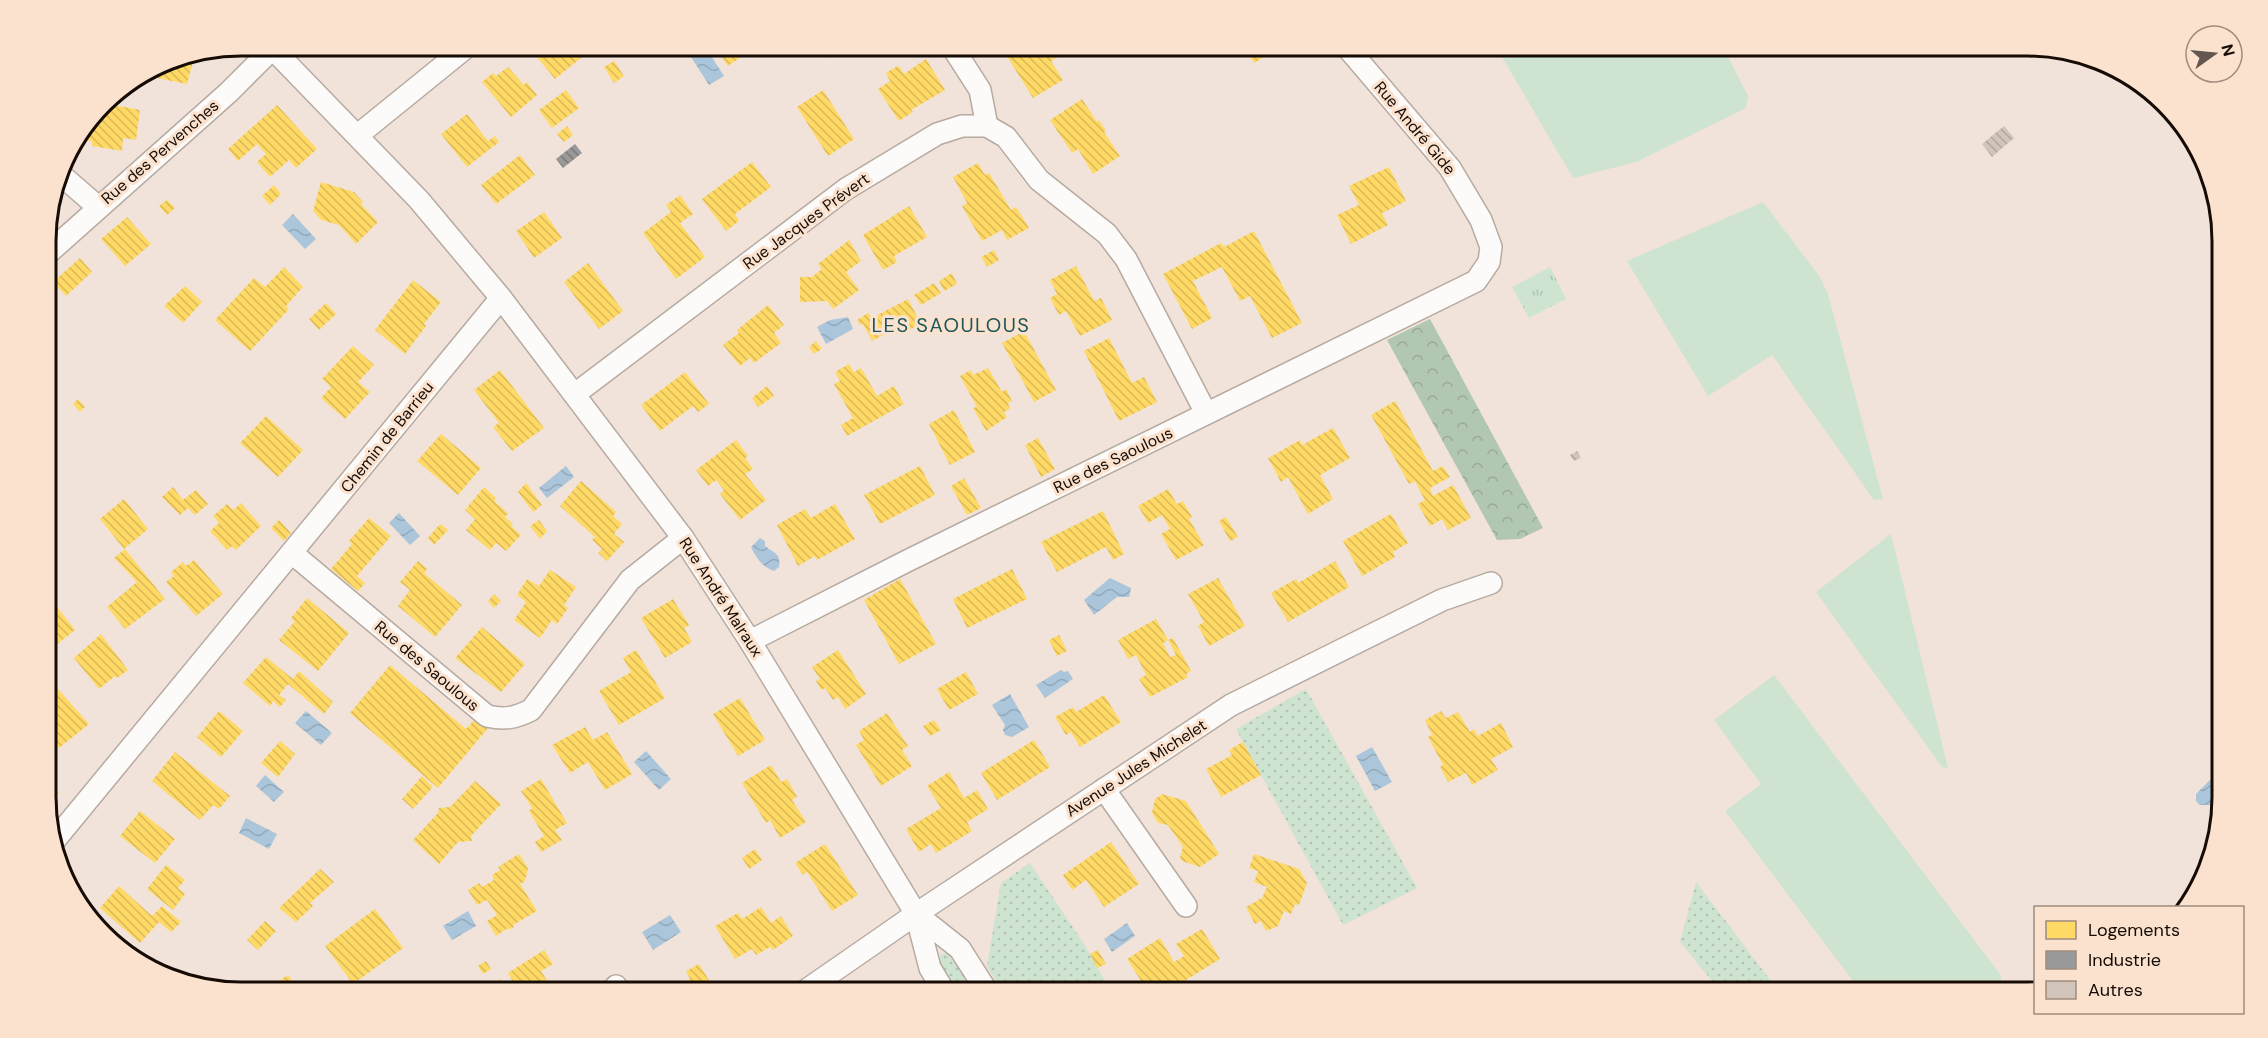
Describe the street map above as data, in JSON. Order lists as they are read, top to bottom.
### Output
{
  "streets": {
    "street": [
      "Rue André Gide",
      "Rue des Pervenches",
      "Rue Jacques Prévert",
      "Chemin de Barrieu",
      "Rue des Saoulous",
      "Rue André Malraux",
      "Avenue Jules Michelet"
    ]
  },
  "crossings": [
    ["Rue André Gide", "Rue des Saoulous"],
    ["Rue Jacques Prévert", "Rue André Malraux"],
    ["Chemin de Barrieu", "Rue des Saoulous"],
    ["Chemin de Barrieu", "Rue André Malraux"],
    ["Rue des Saoulous", "Rue André Malraux"],
    ["Rue André Malraux", "Avenue Jules Michelet"]
  ],
  "districts": ["LES SAOULOUS"],
  "legend": ["Logements", "Industrie", "Autres"],
  "north": "right"
}
